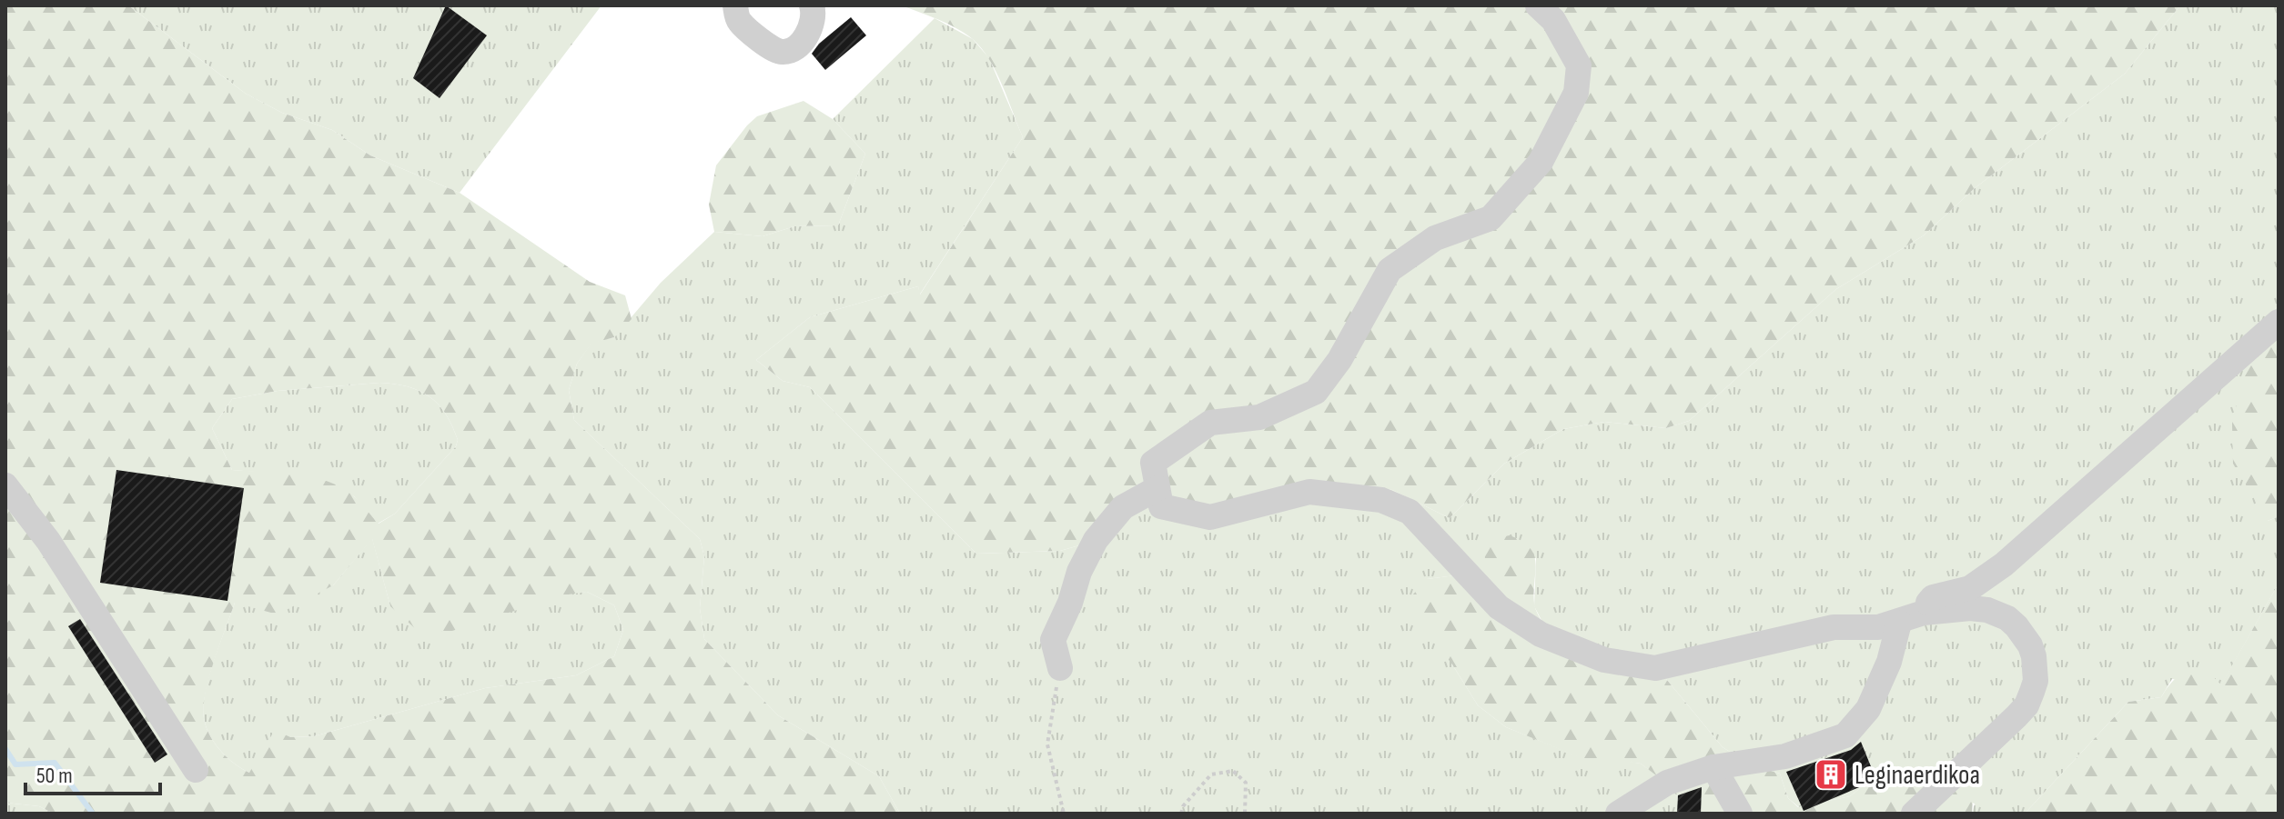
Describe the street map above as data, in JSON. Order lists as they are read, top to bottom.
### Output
{
  "places": {
    "building": ["Leginaerdikoa"]
  },
  "scale_bar": "50 m"
}
